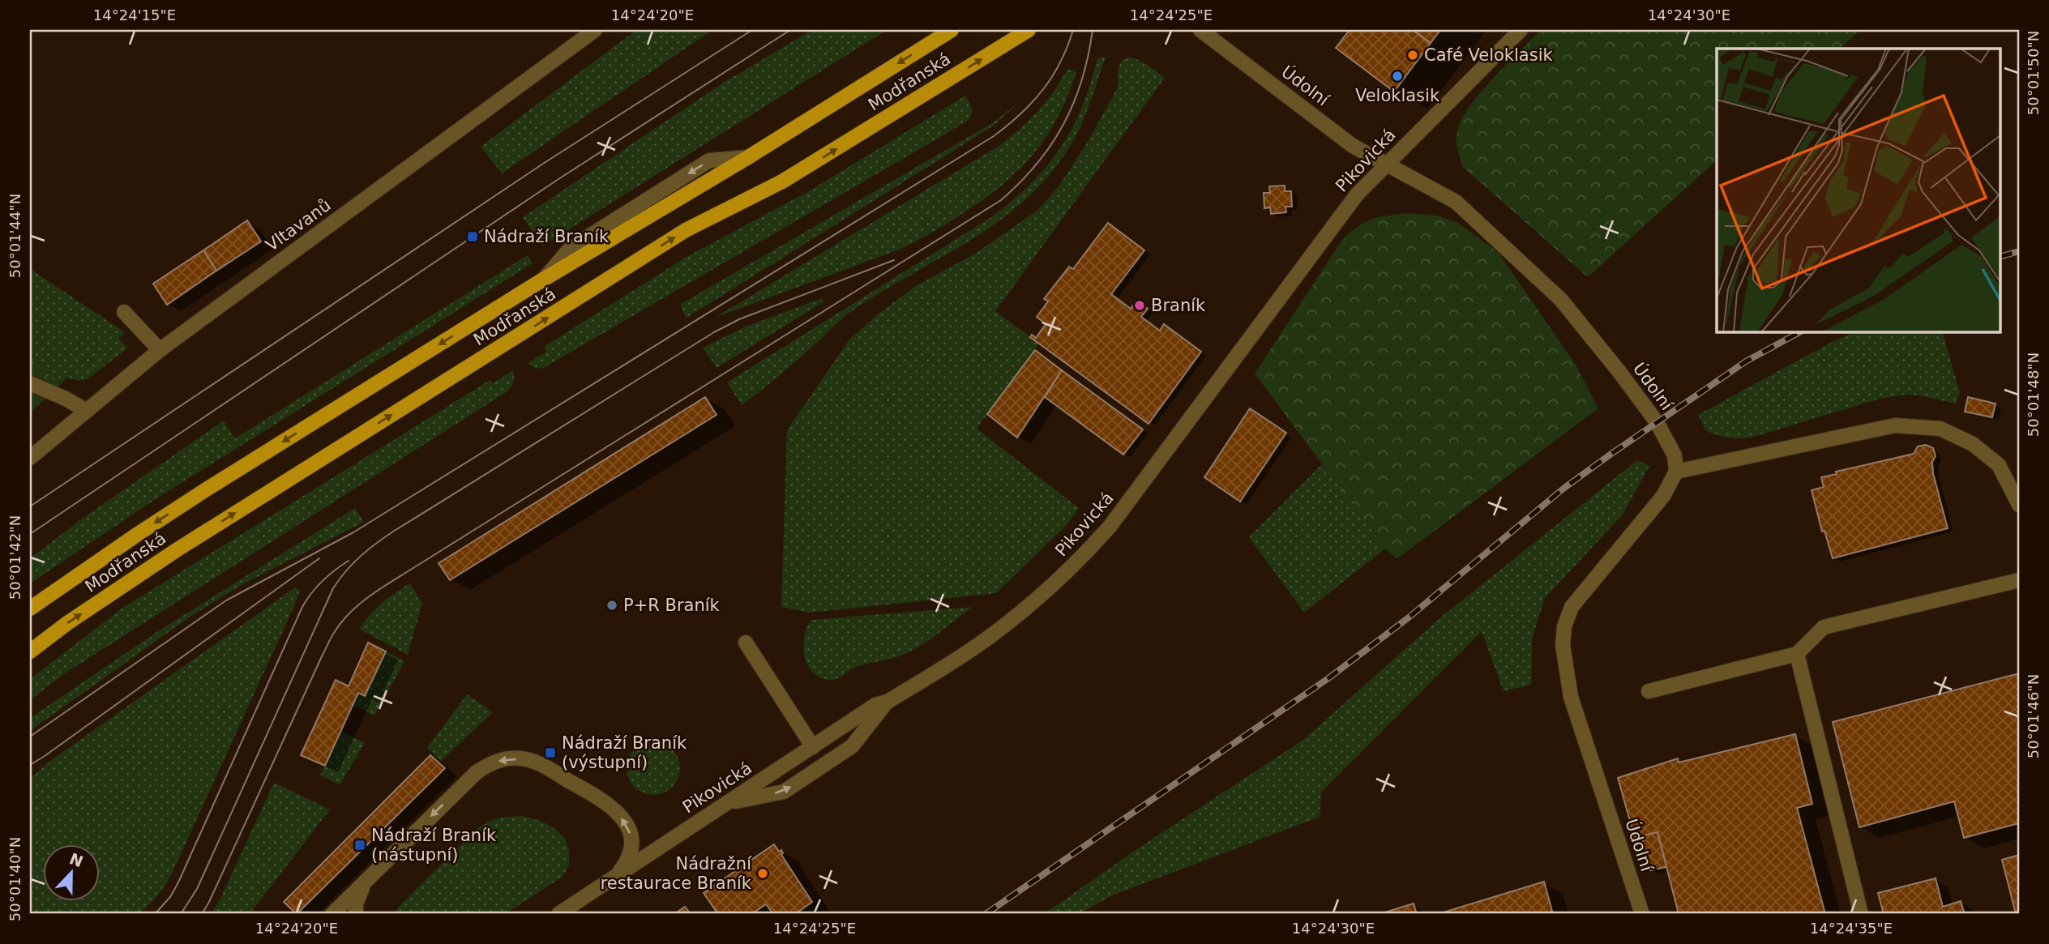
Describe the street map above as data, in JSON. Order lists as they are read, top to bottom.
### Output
{
  "streets": {
    "main road": ["Modřanská"],
    "street": ["Údolní", "Pikovická", "Vltavanů"]
  },
  "crossings": [
    ["Údolní", "Pikovická"]
  ],
  "places": {
    "other": [
      "Café Veloklasik",
      "Veloklasik",
      "Braník",
      "P+R Braník",
      "Nádražní restaurace Braník"
    ],
    "transit": ["Nádraží Braník", "Nádraží Braník (výstupní)", "Nádraží Braník (nástupní)"]
  },
  "north": "top",
  "coordinates": [
    "14°24'15\"E",
    "14°24'20\"E",
    "14°24'25\"E",
    "14°24'30\"E",
    "50°01'50\"N",
    "50°01'44\"N",
    "50°01'48\"N",
    "50°01'42\"N",
    "50°01'46\"N",
    "50°01'40\"N",
    "14°24'35\"E"
  ]
}
